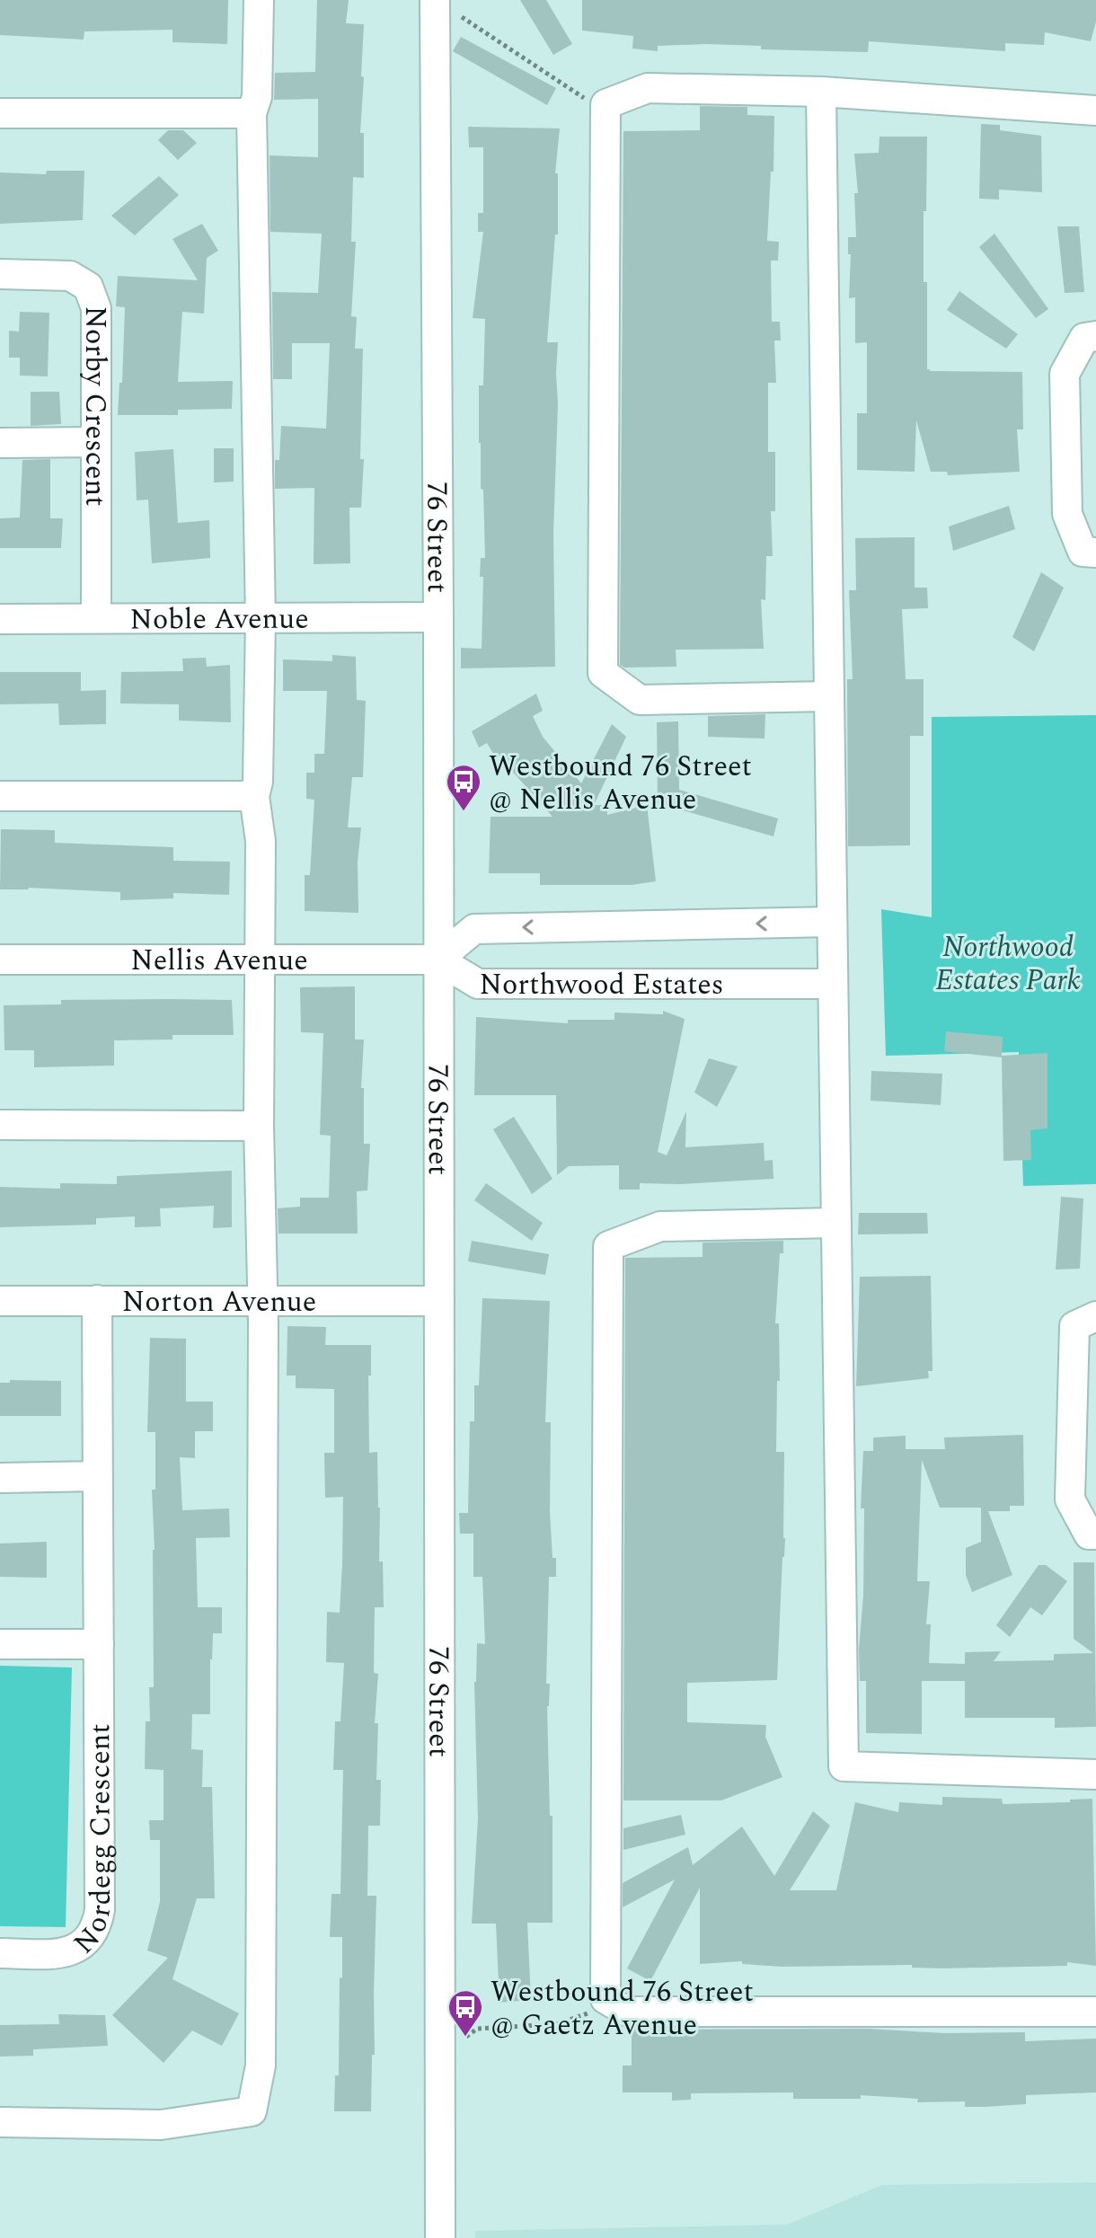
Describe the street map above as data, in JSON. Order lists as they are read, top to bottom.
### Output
{
  "streets": {
    "street": [
      "Norby Crescent",
      "76 Street",
      "Noble Avenue",
      "Nellis Avenue",
      "Northwood Estates",
      "Norton Avenue",
      "Nordegg Crescent"
    ]
  },
  "crossings": [
    ["Norby Crescent", "Noble Avenue"],
    ["76 Street", "Noble Avenue"],
    ["76 Street", "Nellis Avenue"],
    ["76 Street", "Northwood Estates"],
    ["76 Street", "Norton Avenue"],
    ["Nellis Avenue", "Northwood Estates"],
    ["Norton Avenue", "Nordegg Crescent"]
  ],
  "parks": ["Northwood Estates Park"],
  "places": {
    "bus stop": ["Westbound 76 Street @ Nellis Avenue", "Westbound 76 Street @ Gaetz Avenue"]
  }
}
